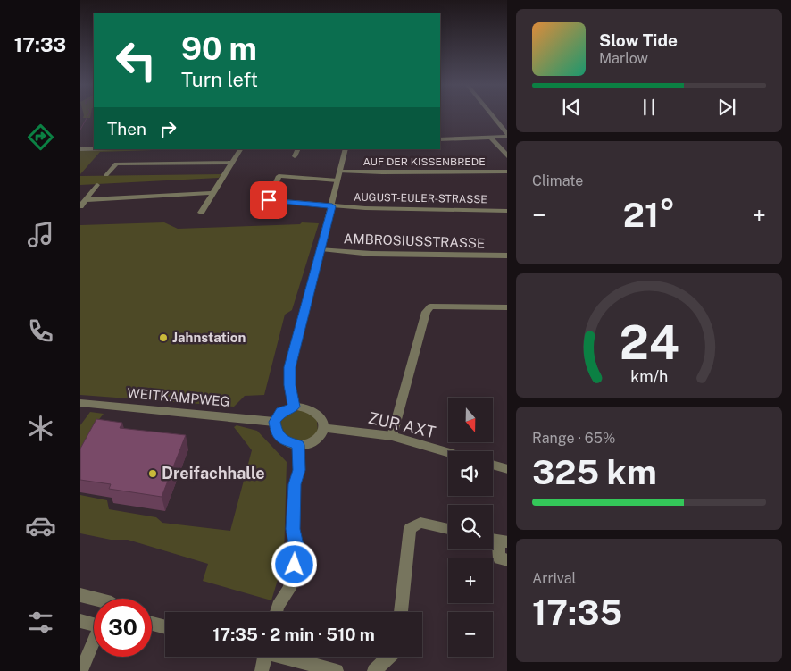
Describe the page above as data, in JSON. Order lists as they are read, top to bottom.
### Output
{
  "streets": {
    "street": [
      "AUF DER KISSENBREDE",
      "AUGUST-EULER-STRASSE",
      "AMBROSIUSSTRASSE",
      "WEITKAMPWEG",
      "ZUR AXT"
    ]
  },
  "crossings": [
    ["WEITKAMPWEG", "ZUR AXT"]
  ],
  "places": ["Jahnstation", "Dreifachhalle"],
  "north": "bottom",
  "page": {
    "tabs": "17:33",
    "turn": ["90 m", "Turn left"],
    "song": ["Slow Tide", "Marlow"],
    "then": "Then",
    "tile": [
      "Climate",
      ["Range · 65%", "325 km"],
      ["Arrival", "17:35"]
    ],
    "heat": ["−", "21°", "+"],
    "map_buttons": ["+", "−"],
    "limit": "30",
    "trip": "17:35 · 2 min · 510 m",
    "gauge": ["24", "km/h"]
  }
}
